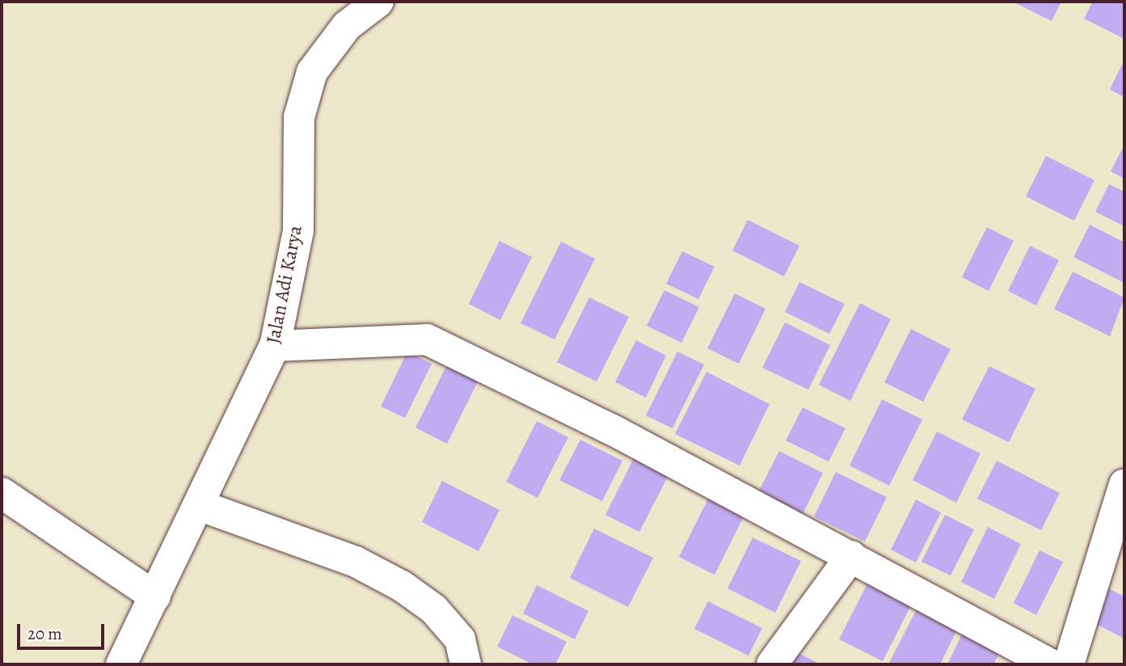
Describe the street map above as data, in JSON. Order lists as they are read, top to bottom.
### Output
{
  "streets": {
    "street": ["Jalan Adi Karya"]
  },
  "scale_bar": "20 m"
}
